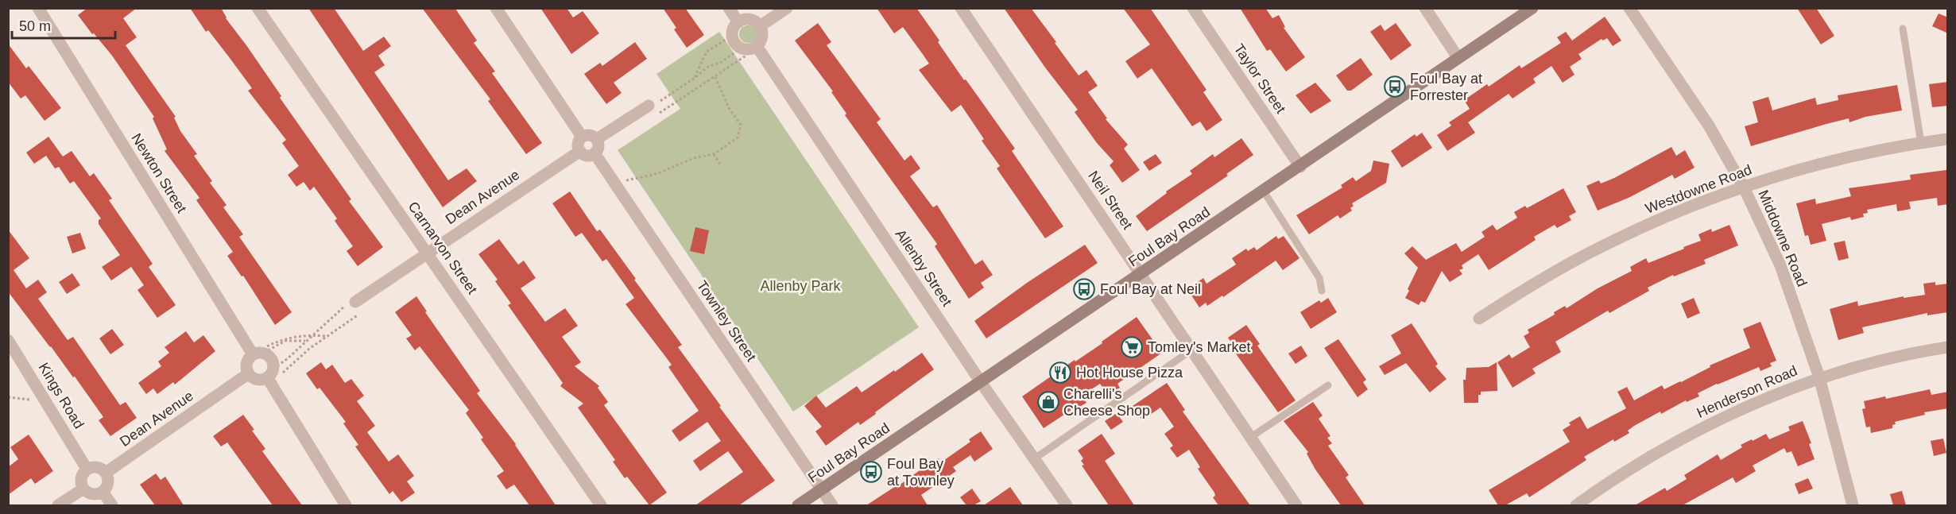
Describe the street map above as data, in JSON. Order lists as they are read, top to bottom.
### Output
{
  "streets": {
    "main road": ["Foul Bay Road"],
    "street": [
      "Taylor Street",
      "Newton Street",
      "Westdowne Road",
      "Dean Avenue",
      "Neil Street",
      "Middowne Road",
      "Carnarvon Street",
      "Allenby Street",
      "Townley Street",
      "Henderson Road",
      "Kings Road"
    ]
  },
  "crossings": [
    ["Taylor Street", "Foul Bay Road"],
    ["Newton Street", "Dean Avenue"],
    ["Westdowne Road", "Middowne Road"],
    ["Dean Avenue", "Carnarvon Street"],
    ["Dean Avenue", "Townley Street"],
    ["Dean Avenue", "Kings Road"],
    ["Neil Street", "Foul Bay Road"],
    ["Foul Bay Road", "Allenby Street"],
    ["Foul Bay Road", "Townley Street"],
    ["Middowne Road", "Henderson Road"]
  ],
  "parks": ["Allenby Park"],
  "places": {
    "bus stop": ["Foul Bay at Forrester", "Foul Bay at Neil", "Foul Bay at Townley"],
    "supermarket": ["Tomley's Market"],
    "restaurant": ["Hot House Pizza"],
    "shop": ["Charelli's Cheese Shop"]
  },
  "scale_bar": "50 m"
}
